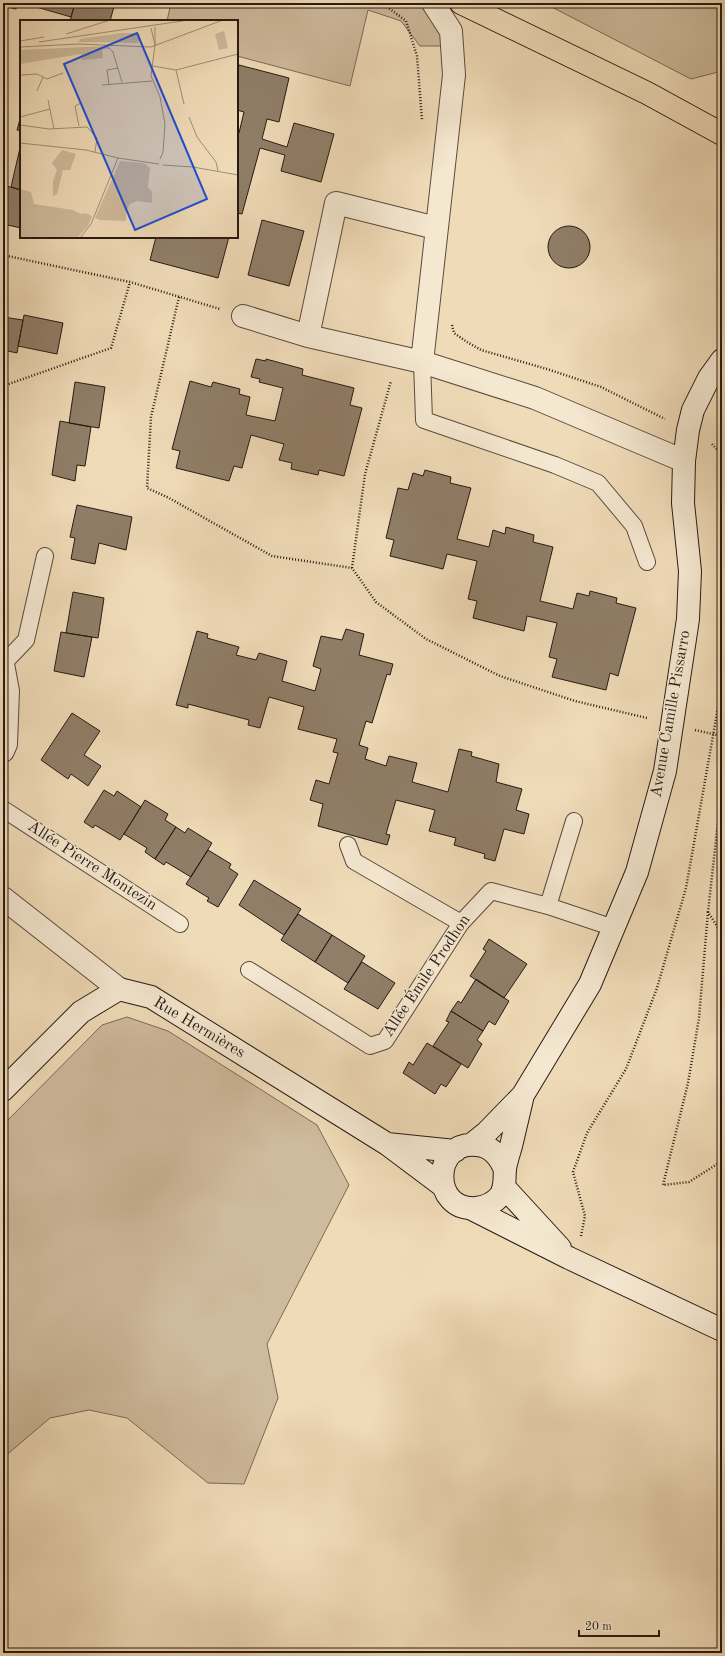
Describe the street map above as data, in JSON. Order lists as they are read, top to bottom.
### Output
{
  "streets": {
    "main road": ["Avenue Camille Pissarro", "Rue Hermières"],
    "lane": ["Allée Pierre Montezin", "Allée Émile Prodhon"]
  },
  "crossings": [
    ["Avenue Camille Pissarro", "Allée Émile Prodhon"],
    ["Avenue Camille Pissarro", "Rue Hermières"]
  ],
  "scale_bar": "20 m"
}
